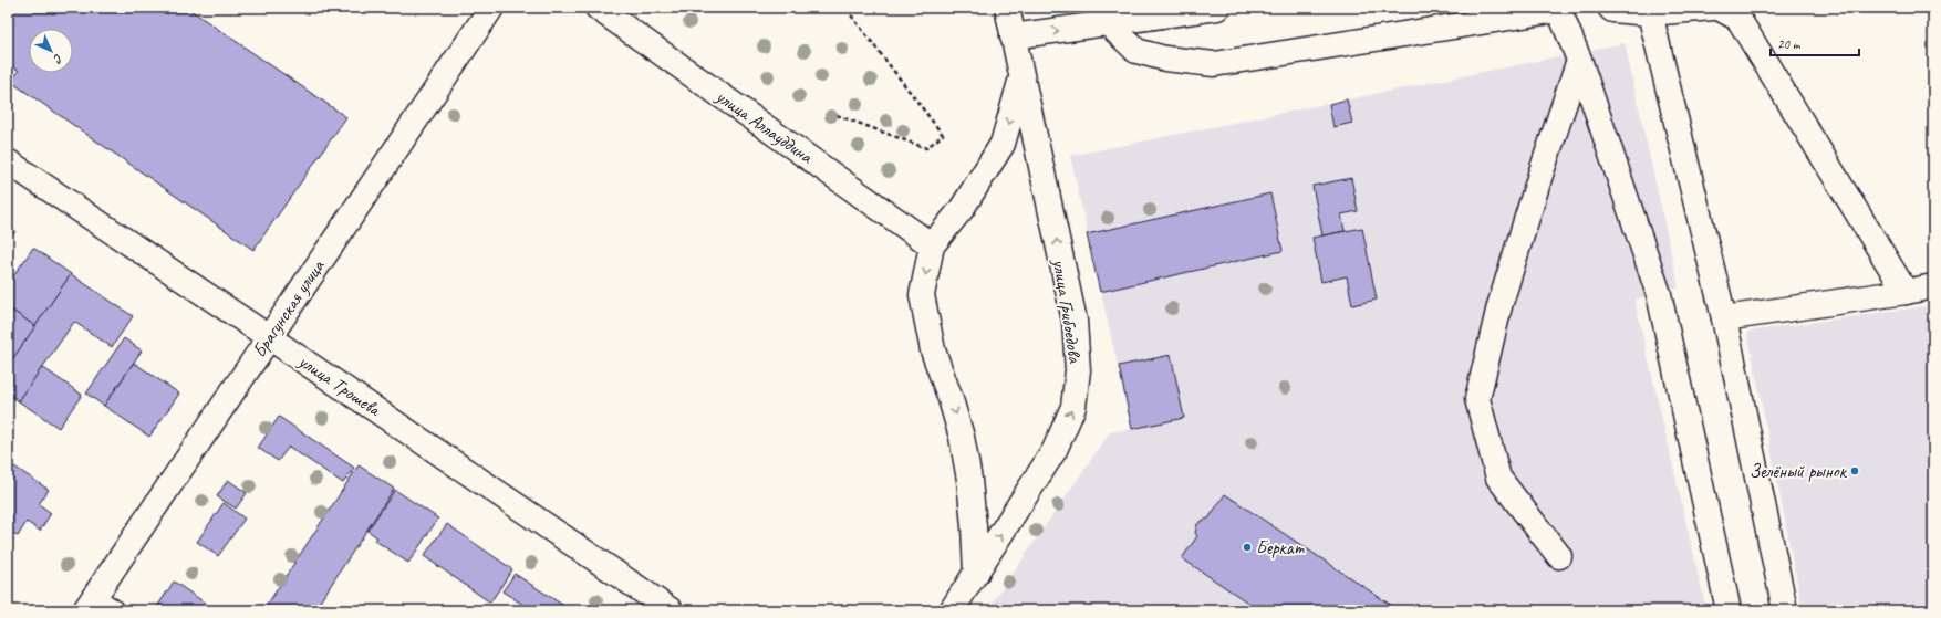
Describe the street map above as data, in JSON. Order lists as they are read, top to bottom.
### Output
{
  "streets": {
    "street": [
      "улица Аллауддина",
      "Брагунская улица",
      "улица Грибоедова",
      "улица Трошева"
    ]
  },
  "crossings": [
    ["Брагунская улица", "улица Трошева"]
  ],
  "places": ["Зелёный рынок", "Беркат"],
  "scale_bar": "20 m",
  "north": "bottom right"
}
